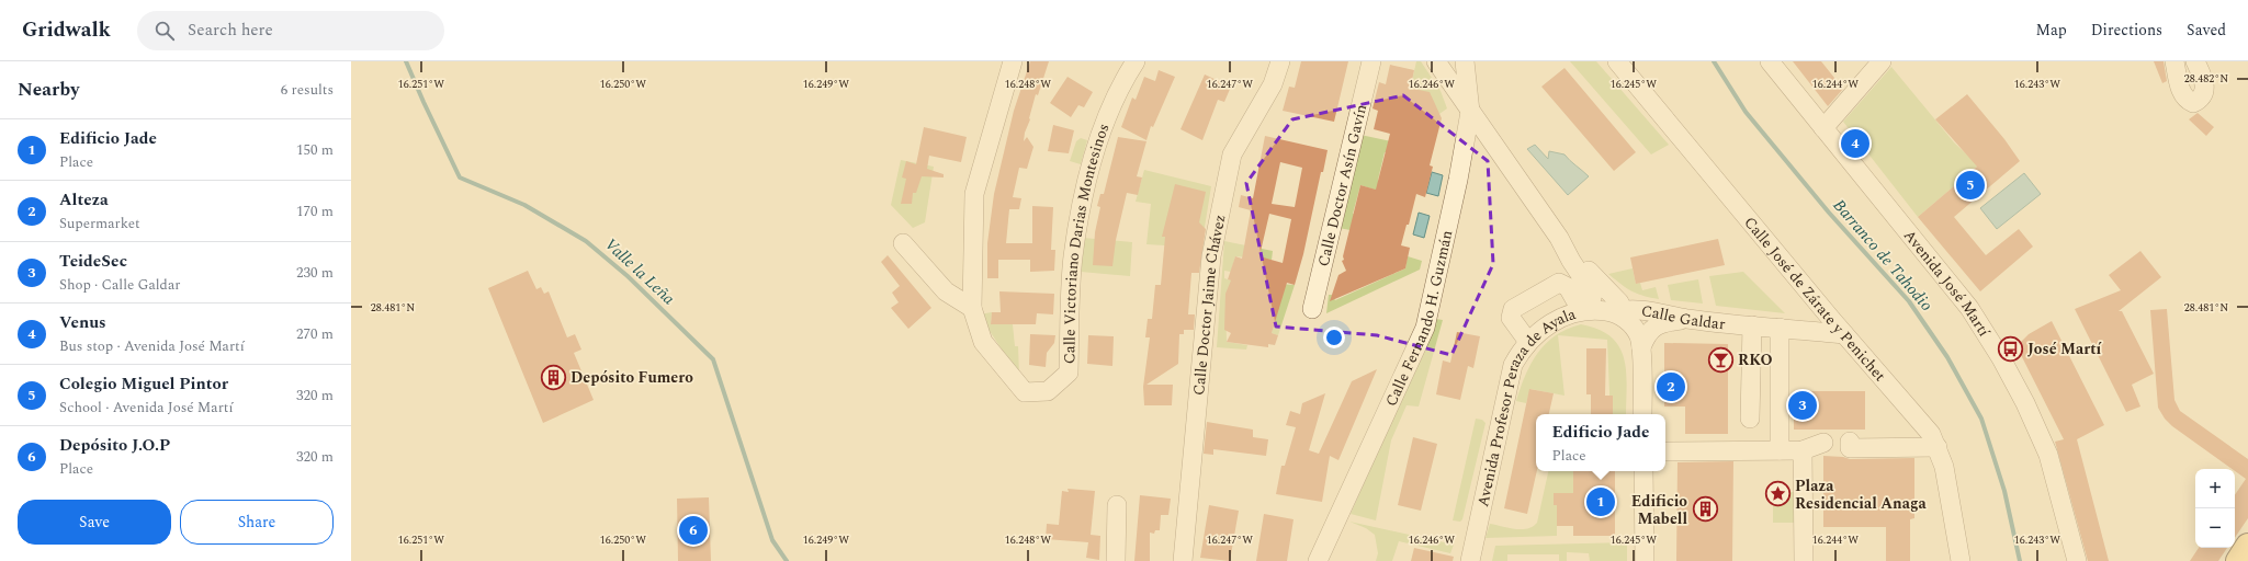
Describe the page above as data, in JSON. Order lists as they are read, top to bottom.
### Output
{
  "streets": {
    "street": [
      "Calle Doctor Asín Gavín",
      "Calle Victoriano Darias Montesinos",
      "Avenida José Martí",
      "Calle José de Zárate y Penichet",
      "Calle Doctor Jaime Chávez",
      "Calle Galdar",
      "Calle Fernando H. Guzmán",
      "Avenida Profesor Peraza de Ayala"
    ]
  },
  "crossings": [
    ["Calle José de Zárate y Penichet", "Calle Galdar"],
    ["Calle Galdar", "Avenida Profesor Peraza de Ayala"]
  ],
  "water": ["Barranco de Tahodio", "Valle la Leña"],
  "places": {
    "bus stop": ["José Martí"],
    "bar": ["RKO"],
    "building": ["Depósito Fumero", "Edificio Mabell"],
    "place": ["Plaza Residencial Anaga"]
  },
  "page": {
    "header": "Gridwalk",
    "search": "Search here",
    "nav": ["Map", "Directions", "Saved"],
    "heading": ["Nearby", "6 results"],
    "list": [
      {
        "mark": "1",
        "name": "Edificio Jade",
        "note": "Place",
        "value": "150 m"
      },
      {
        "mark": "2",
        "name": "Alteza",
        "note": "Supermarket",
        "value": "170 m"
      },
      {
        "mark": "3",
        "name": "TeideSec",
        "note": "Shop · Calle Galdar",
        "value": "230 m"
      },
      {
        "mark": "4",
        "name": "Venus",
        "note": "Bus stop · Avenida José Martí",
        "value": "270 m"
      },
      {
        "mark": "5",
        "name": "Colegio Miguel Pintor",
        "note": "School · Avenida José Martí",
        "value": "320 m"
      },
      {
        "mark": "6",
        "name": "Depósito J.O.P",
        "note": "Place",
        "value": "320 m"
      }
    ],
    "pins": [
      "4",
      "5",
      "2",
      "3",
      "1",
      "6"
    ],
    "popup": ["Edificio Jade", "Place"],
    "map_buttons": ["+", "−"],
    "buttons": ["Save", "Share"]
  },
  "coordinates": [
    "28.482°N",
    "16.251°W",
    "16.250°W",
    "16.249°W",
    "16.248°W",
    "16.247°W",
    "16.246°W",
    "16.245°W",
    "16.244°W",
    "16.243°W",
    "28.481°N"
  ]
}
